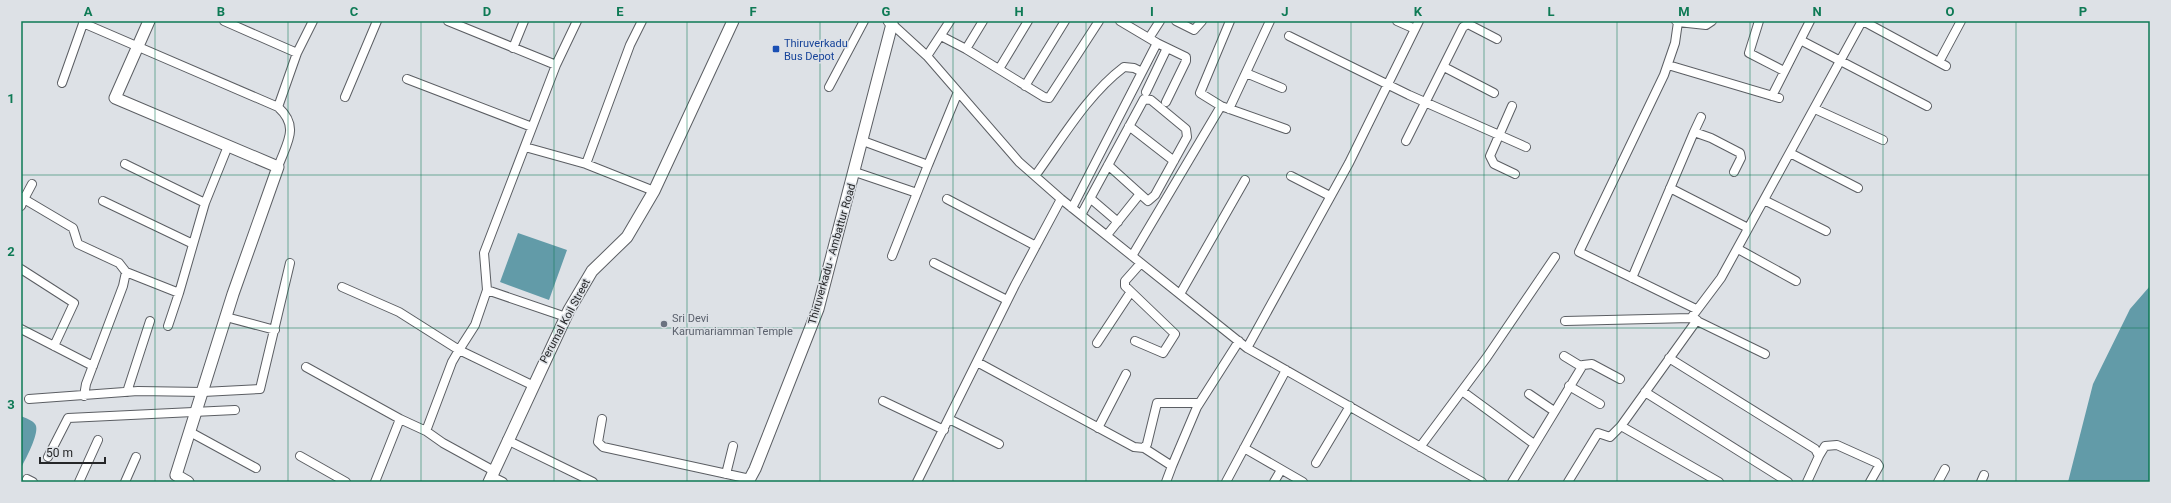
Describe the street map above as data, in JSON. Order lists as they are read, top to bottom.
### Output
{
  "streets": {
    "street": ["Thiruverkadu - Ambattur Road", "Perumal Koil Street"]
  },
  "places": {
    "transit": ["Thiruverkadu Bus Depot"],
    "other": ["Sri Devi Karumariamman Temple"]
  },
  "scale_bar": "50 m",
  "grid": {
    "columns": [
      "A",
      "B",
      "C",
      "D",
      "E",
      "F",
      "G",
      "H",
      "I",
      "J",
      "K",
      "L",
      "M",
      "N",
      "O",
      "P"
    ],
    "rows": ["1", "2", "3"]
  }
}
